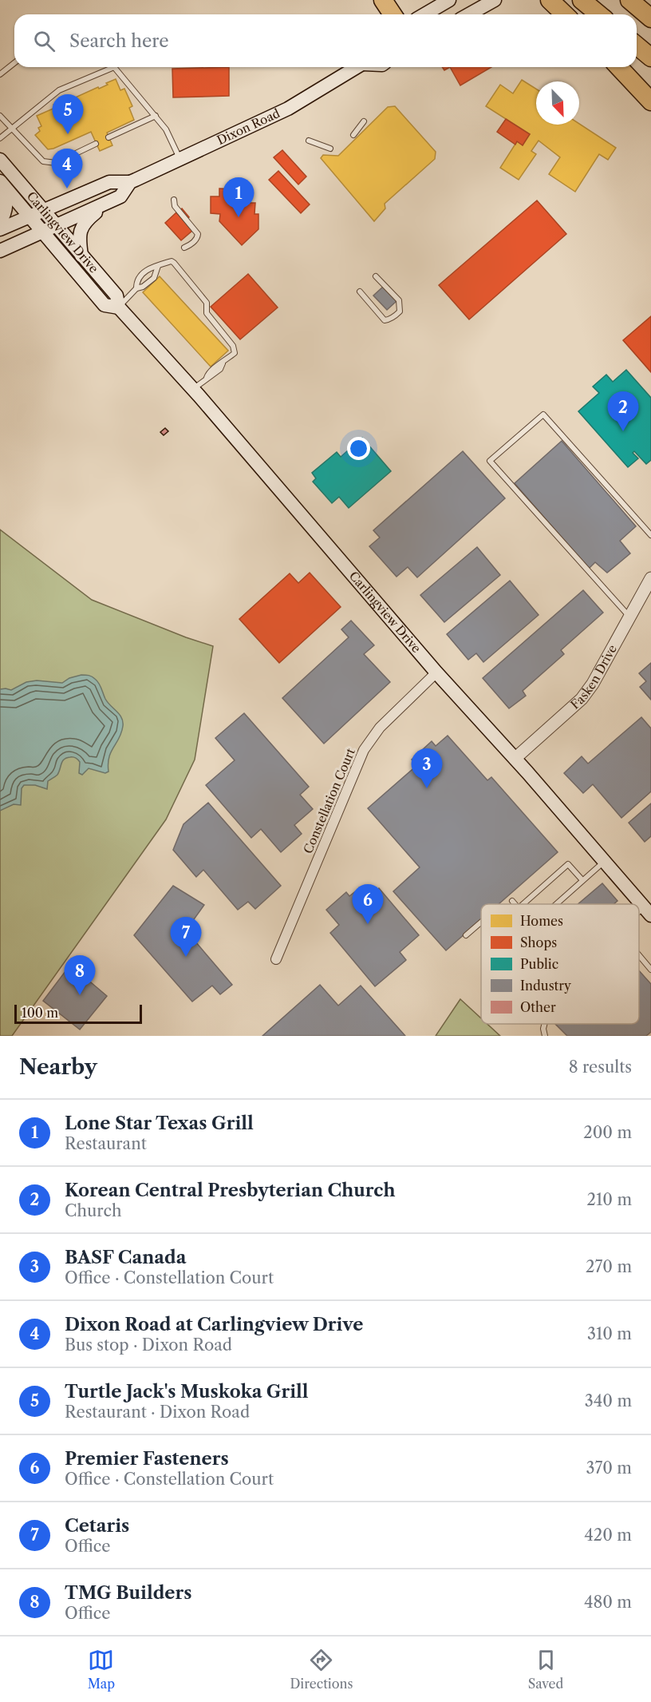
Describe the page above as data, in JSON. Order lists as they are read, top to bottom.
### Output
{
  "streets": {
    "main road": ["Dixon Road", "Carlingview Drive"],
    "street": ["Fasken Drive", "Constellation Court"]
  },
  "crossings": [
    ["Dixon Road", "Carlingview Drive"],
    ["Carlingview Drive", "Fasken Drive"],
    ["Carlingview Drive", "Constellation Court"]
  ],
  "legend": [
    "Homes",
    "Shops",
    "Public",
    "Industry",
    "Other"
  ],
  "scale_bar": "100 m",
  "north": "bottom right",
  "page": {
    "search": "Search here",
    "pins": [
      "5",
      "4",
      "1",
      "2",
      "3",
      "6",
      "7",
      "8"
    ],
    "scale": "100 m",
    "heading": ["Nearby", "8 results"],
    "list": [
      {
        "mark": "1",
        "name": "Lone Star Texas Grill",
        "note": "Restaurant",
        "value": "200 m"
      },
      {
        "mark": "2",
        "name": "Korean Central Presbyterian Church",
        "note": "Church",
        "value": "210 m"
      },
      {
        "mark": "3",
        "name": "BASF Canada",
        "note": "Office · Constellation Court",
        "value": "270 m"
      },
      {
        "mark": "4",
        "name": "Dixon Road at Carlingview Drive",
        "note": "Bus stop · Dixon Road",
        "value": "310 m"
      },
      {
        "mark": "5",
        "name": "Turtle Jack's Muskoka Grill",
        "note": "Restaurant · Dixon Road",
        "value": "340 m"
      },
      {
        "mark": "6",
        "name": "Premier Fasteners",
        "note": "Office · Constellation Court",
        "value": "370 m"
      },
      {
        "mark": "7",
        "name": "Cetaris",
        "note": "Office",
        "value": "420 m"
      },
      {
        "mark": "8",
        "name": "TMG Builders",
        "note": "Office",
        "value": "480 m"
      }
    ],
    "nav": ["Map", "Directions", "Saved"]
  }
}
